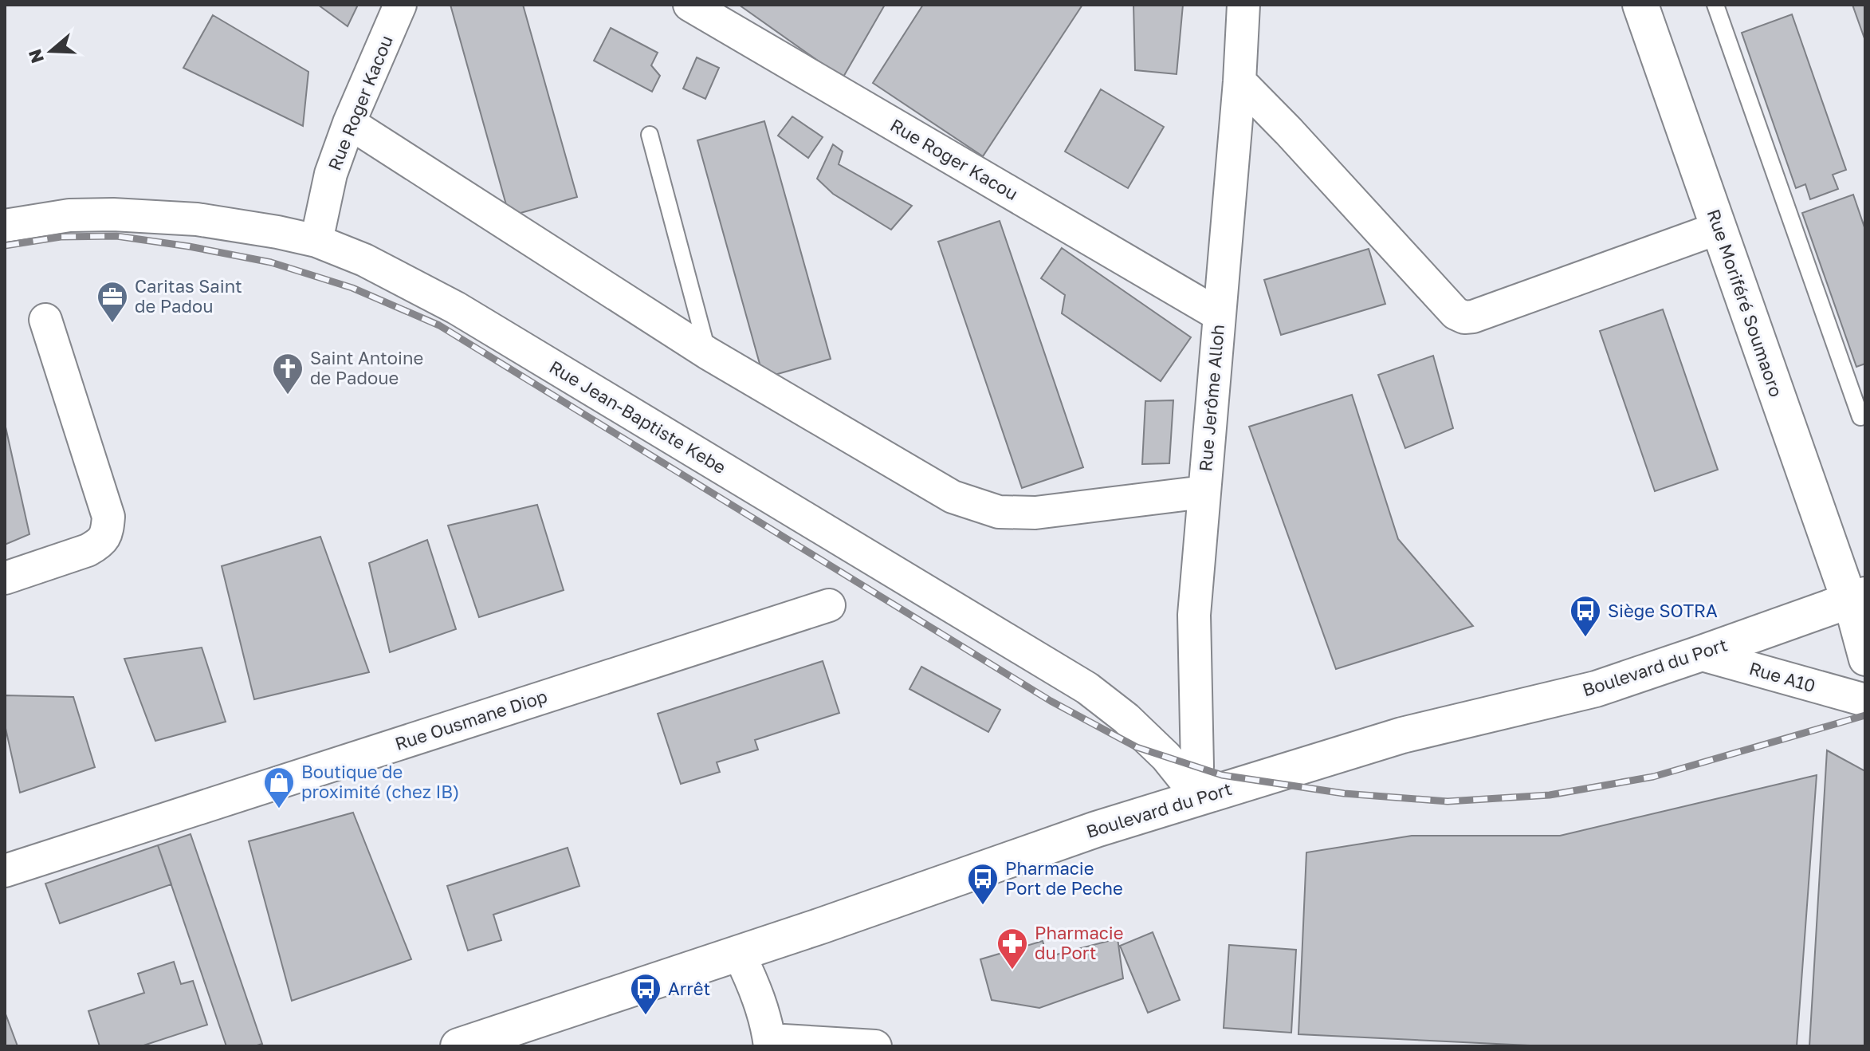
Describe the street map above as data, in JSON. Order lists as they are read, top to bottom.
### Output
{
  "streets": {
    "main road": ["Rue Moriféré Soumaoro", "Boulevard du Port"],
    "street": [
      "Rue Roger Kacou",
      "Rue Jerôme Alloh",
      "Rue Jean-Baptiste Kebe",
      "Rue A10",
      "Rue Ousmane Diop"
    ]
  },
  "crossings": [
    ["Rue Roger Kacou", "Rue Jerôme Alloh"],
    ["Rue Roger Kacou", "Rue Jean-Baptiste Kebe"],
    ["Rue Moriféré Soumaoro", "Boulevard du Port"],
    ["Rue Jerôme Alloh", "Rue Jean-Baptiste Kebe"],
    ["Rue Jerôme Alloh", "Boulevard du Port"],
    ["Rue Jean-Baptiste Kebe", "Boulevard du Port"],
    ["Boulevard du Port", "Rue A10"]
  ],
  "places": {
    "office": ["Caritas Saint de Padou"],
    "church": ["Saint Antoine de Padoue"],
    "bus stop": ["Siège SOTRA", "Pharmacie Port de Peche", "Arrêt"],
    "shop": ["Boutique de proximité (chez IB)"],
    "pharmacy": ["Pharmacie du Port"]
  },
  "north": "left"
}
